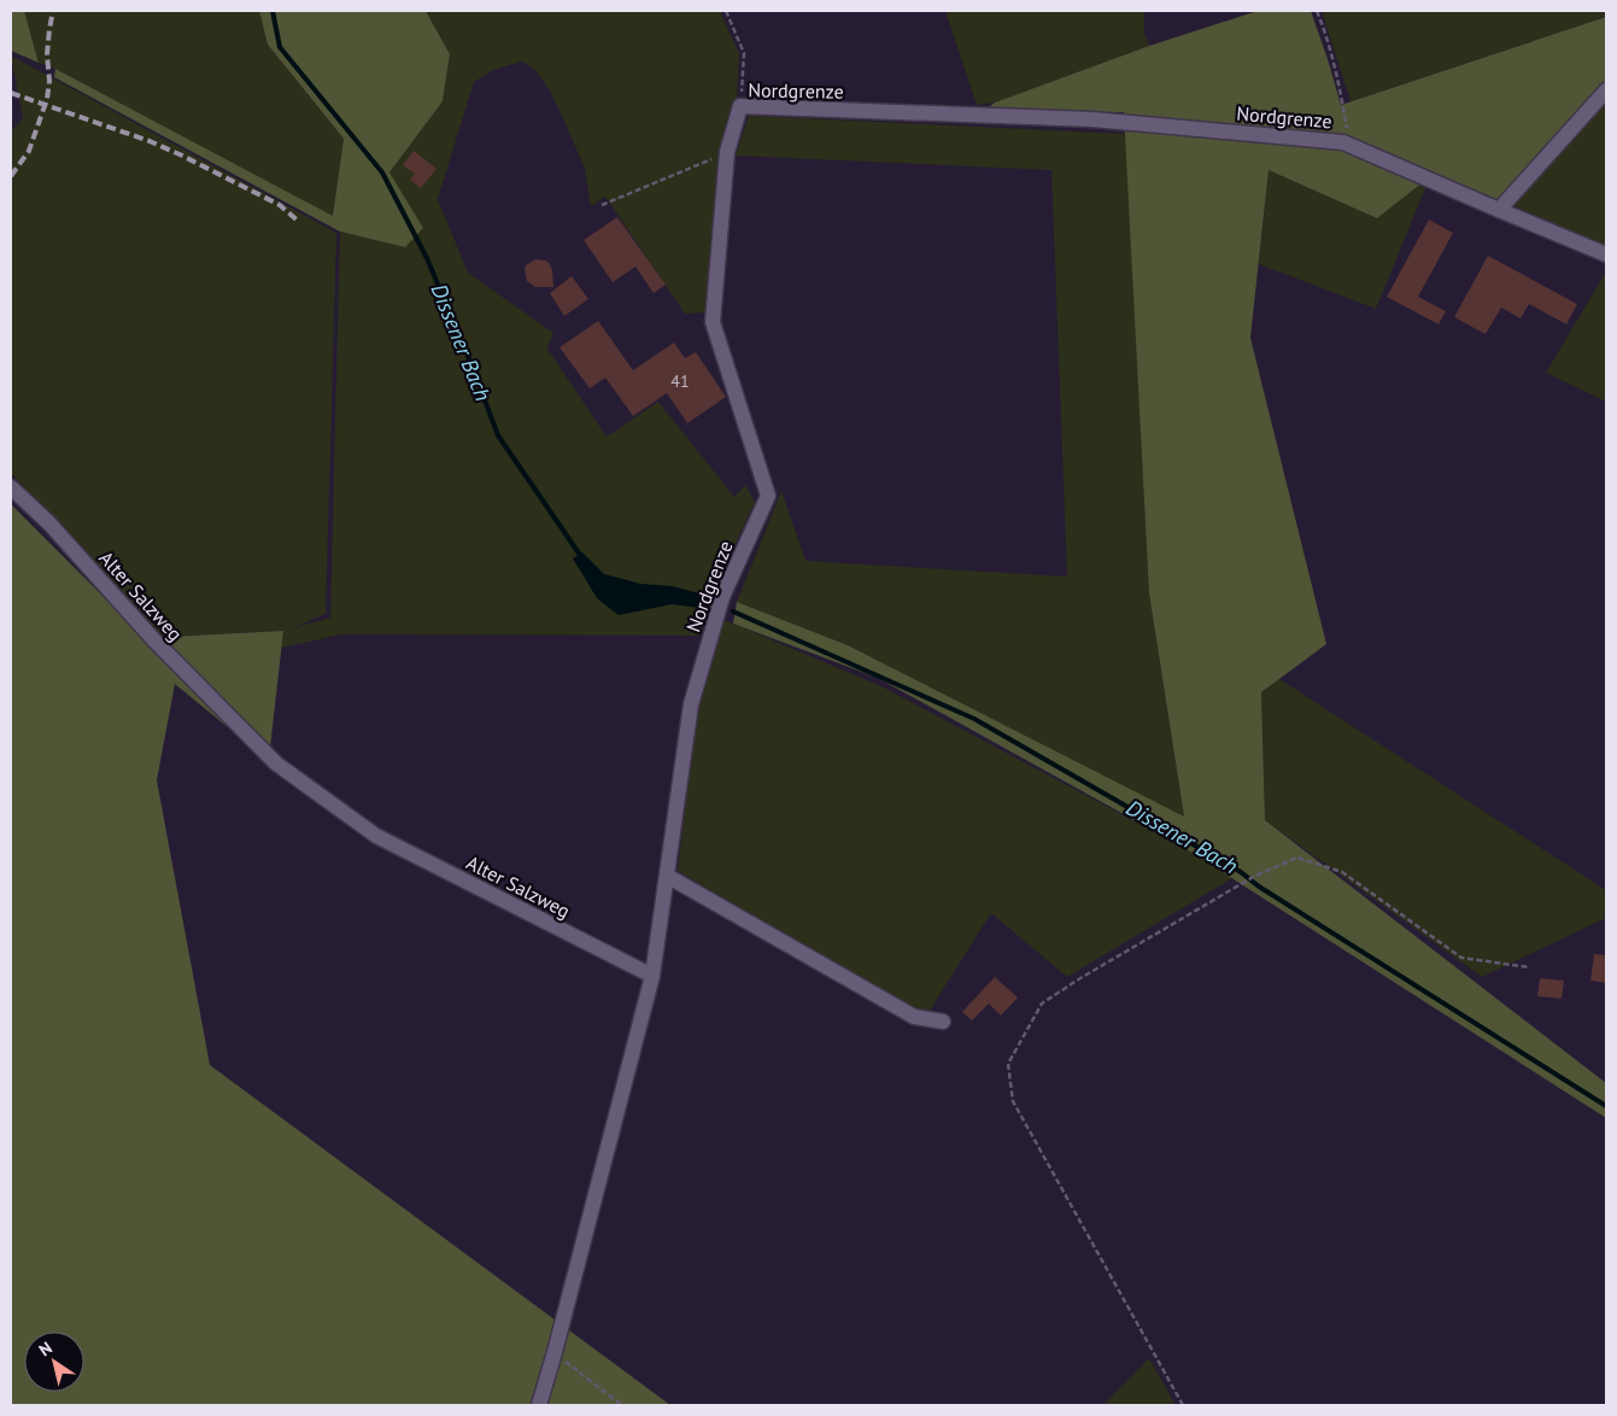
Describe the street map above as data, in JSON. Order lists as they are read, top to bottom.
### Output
{
  "streets": {
    "street": ["Nordgrenze", "Alter Salzweg"]
  },
  "crossings": [
    ["Nordgrenze", "Alter Salzweg"]
  ],
  "water": ["Dissener Bach"],
  "house_numbers": ["41"],
  "north": "top left"
}
